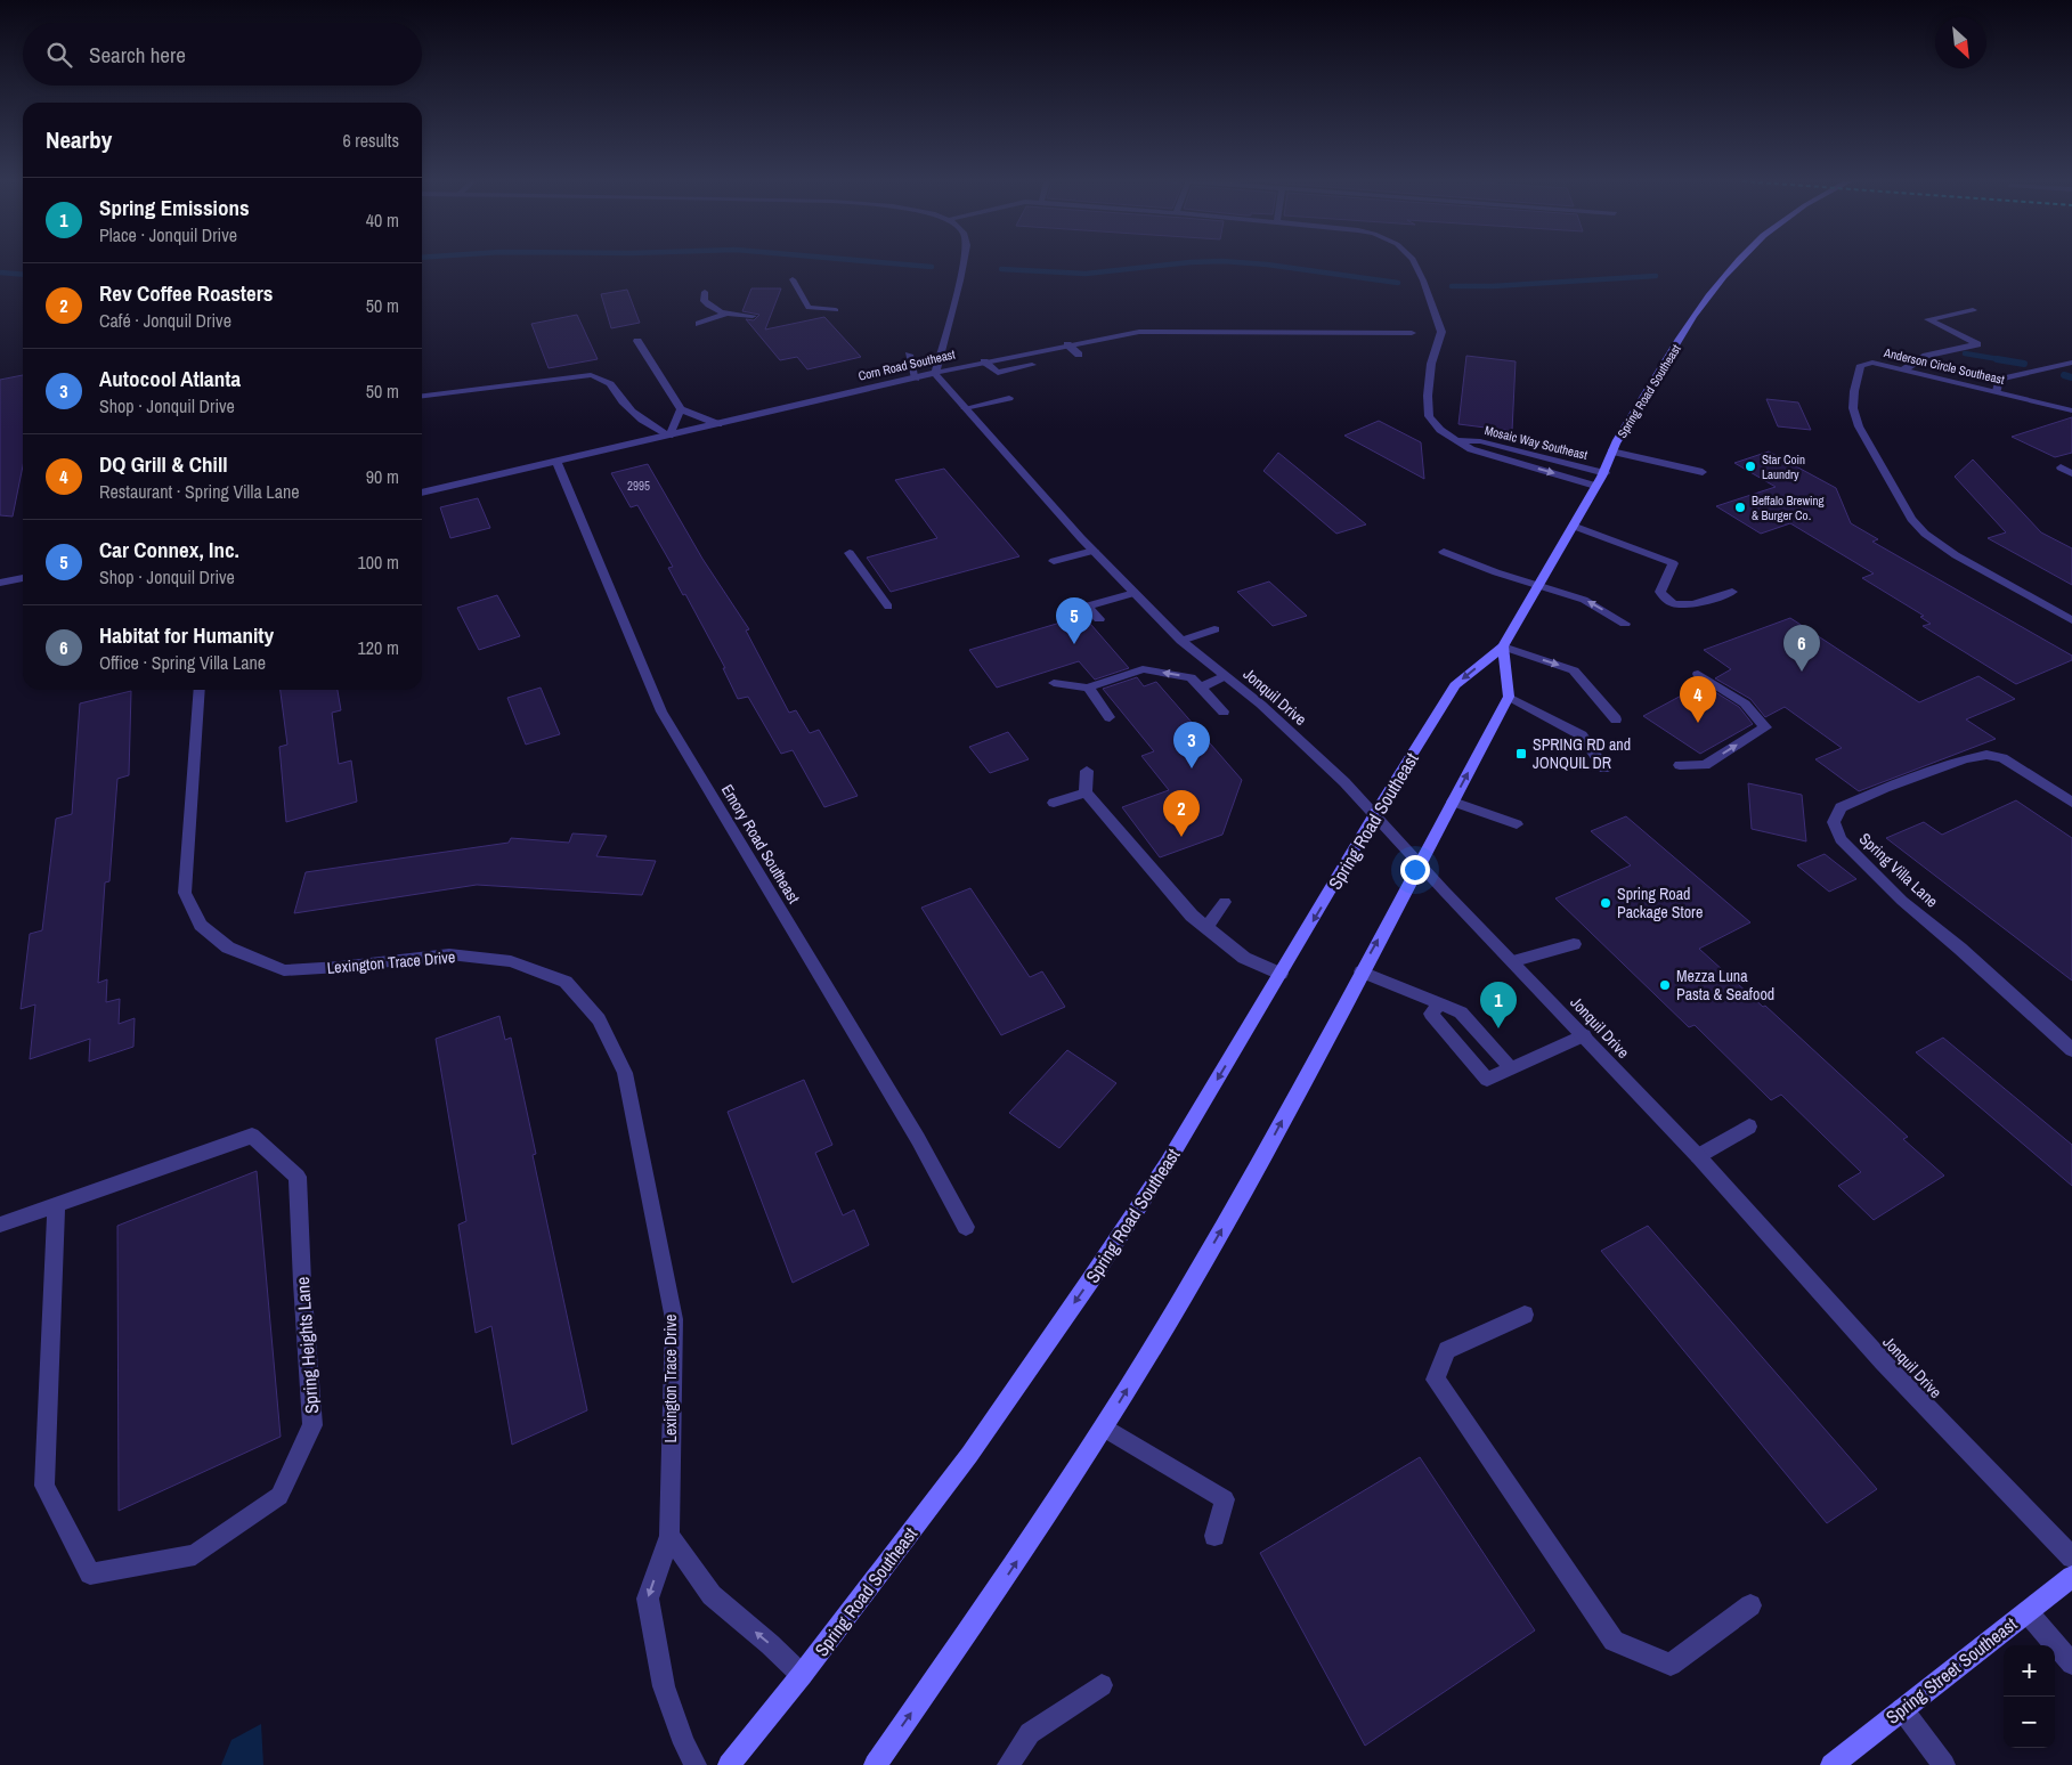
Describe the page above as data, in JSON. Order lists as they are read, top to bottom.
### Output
{
  "streets": {
    "main road": ["Spring Road Southeast", "Spring Street Southeast"],
    "street": [
      "Corn Road Southeast",
      "Anderson Circle Southeast",
      "Mosaic Way Southeast",
      "Jonquil Drive",
      "Emory Road Southeast",
      "Spring Villa Lane",
      "Lexington Trace Drive",
      "Spring Heights Lane"
    ]
  },
  "crossings": [
    ["Corn Road Southeast", "Jonquil Drive"],
    ["Corn Road Southeast", "Emory Road Southeast"],
    ["Spring Road Southeast", "Mosaic Way Southeast"],
    ["Spring Road Southeast", "Jonquil Drive"]
  ],
  "places": {
    "other": [
      "Star Coin Laundry",
      "Beffalo Brewing & Burger Co.",
      "Spring Road Package Store",
      "Mezza Luna Pasta & Seafood"
    ],
    "transit": ["SPRING RD and JONQUIL DR"]
  },
  "house_numbers": ["2995"],
  "north": "bottom right",
  "page": {
    "search": "Search here",
    "heading": ["Nearby", "6 results"],
    "list": [
      {
        "mark": "1",
        "name": "Spring Emissions",
        "note": "Place · Jonquil Drive",
        "value": "40 m"
      },
      {
        "mark": "2",
        "name": "Rev Coffee Roasters",
        "note": "Café · Jonquil Drive",
        "value": "50 m"
      },
      {
        "mark": "3",
        "name": "Autocool Atlanta",
        "note": "Shop · Jonquil Drive",
        "value": "50 m"
      },
      {
        "mark": "4",
        "name": "DQ Grill & Chill",
        "note": "Restaurant · Spring Villa Lane",
        "value": "90 m"
      },
      {
        "mark": "5",
        "name": "Car Connex, Inc.",
        "note": "Shop · Jonquil Drive",
        "value": "100 m"
      },
      {
        "mark": "6",
        "name": "Habitat for Humanity",
        "note": "Office · Spring Villa Lane",
        "value": "120 m"
      }
    ],
    "pins": [
      "5",
      "6",
      "4",
      "3",
      "2",
      "1"
    ],
    "map_buttons": ["+", "−"]
  }
}
